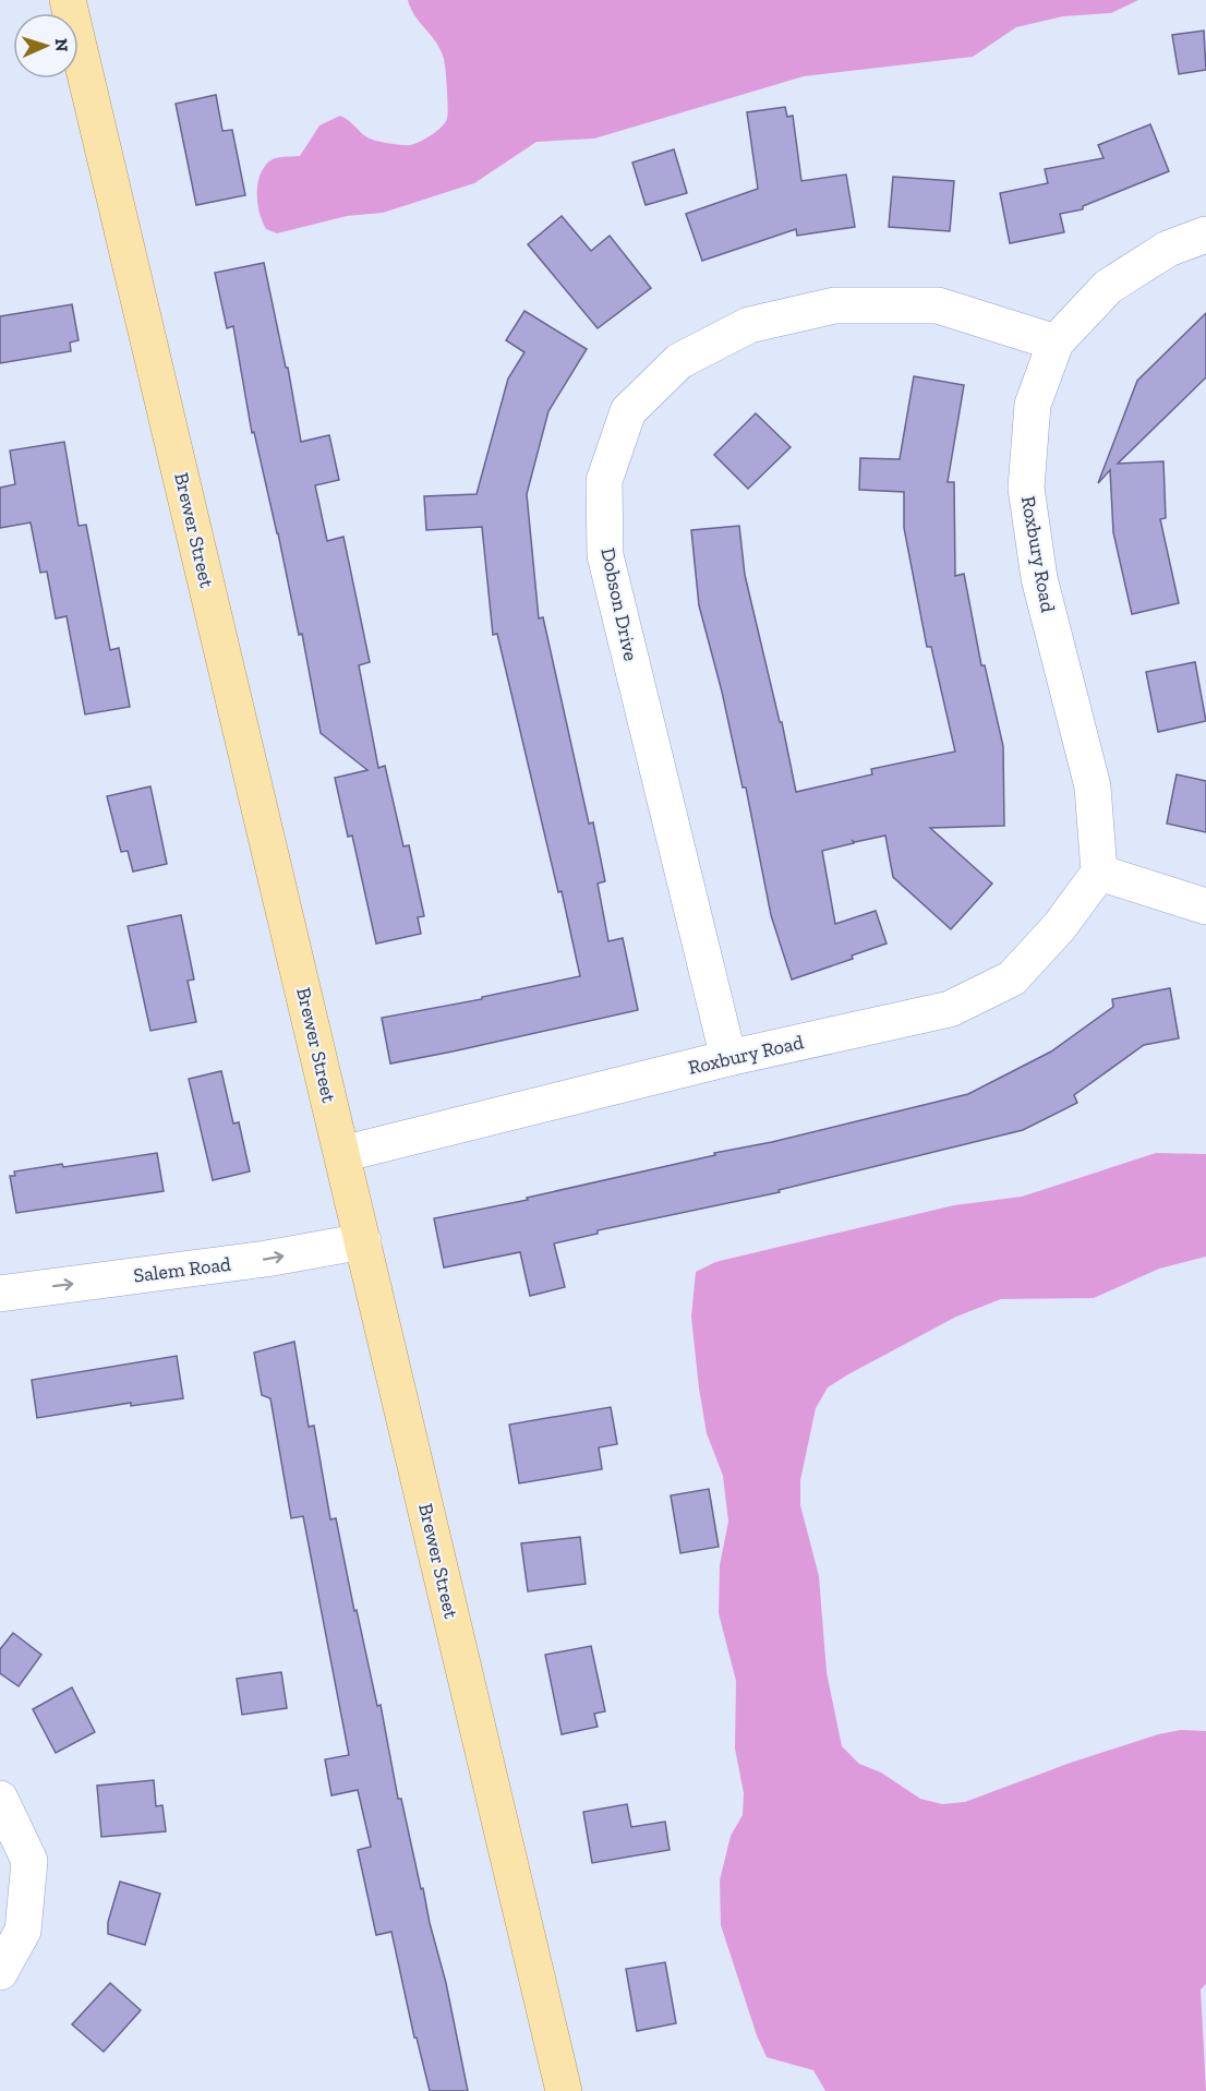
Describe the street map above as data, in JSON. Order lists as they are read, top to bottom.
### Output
{
  "streets": {
    "main road": ["Brewer Street"],
    "street": ["Roxbury Road", "Dobson Drive", "Salem Road"]
  },
  "crossings": [
    ["Brewer Street", "Roxbury Road"],
    ["Brewer Street", "Salem Road"],
    ["Roxbury Road", "Dobson Drive"]
  ],
  "one_way": ["Salem Road"],
  "north": "right"
}
